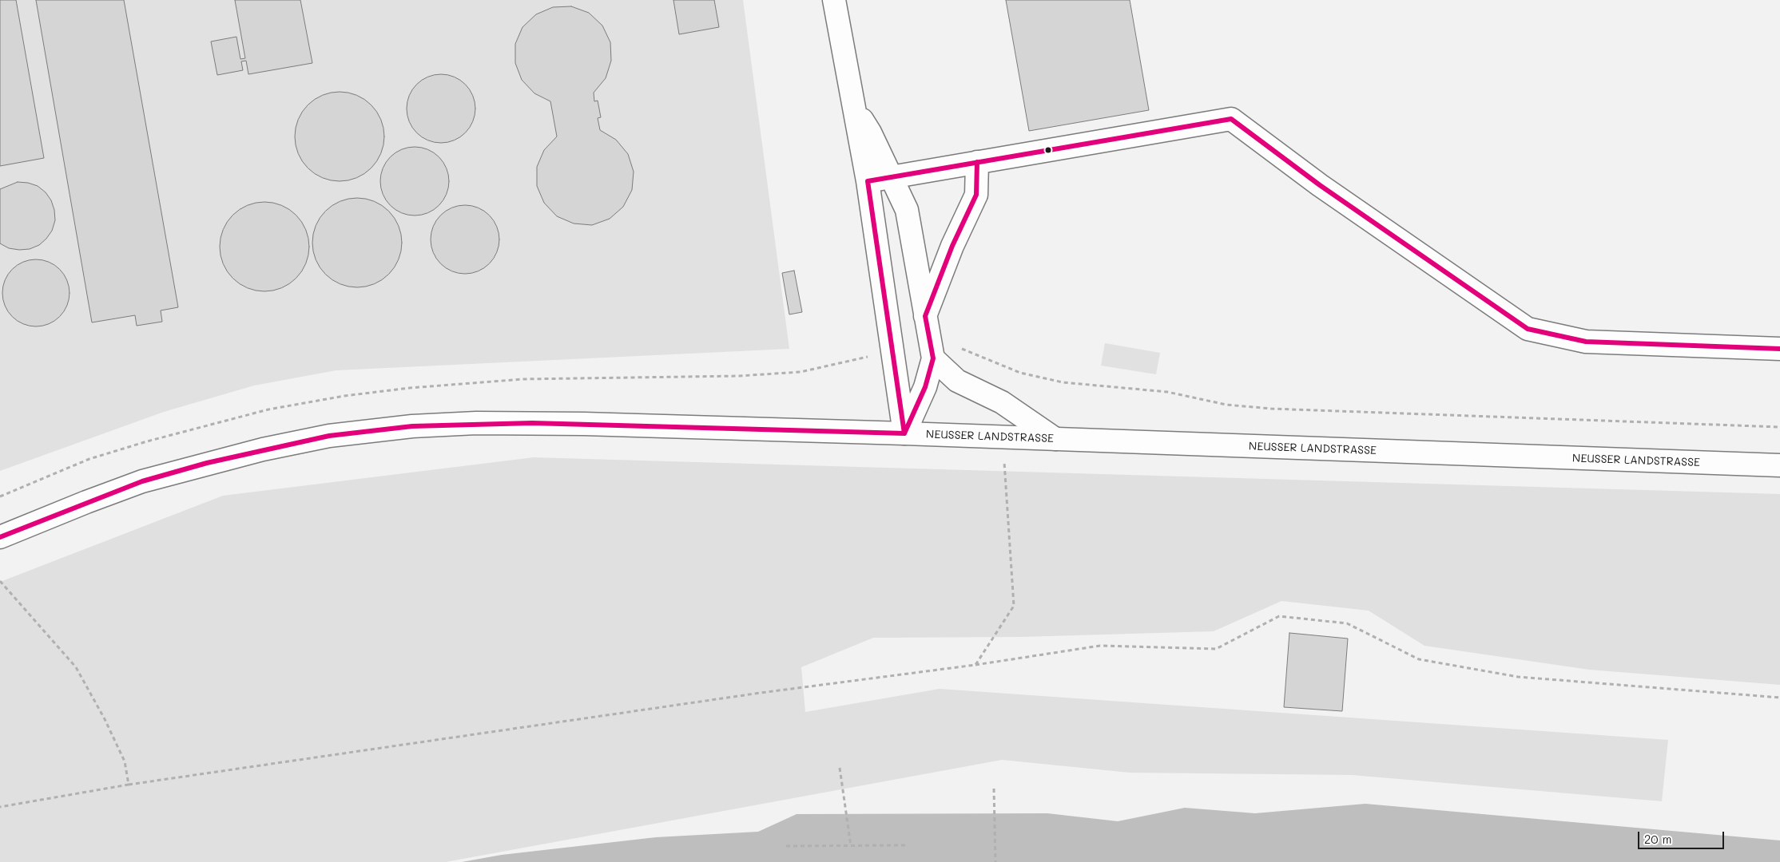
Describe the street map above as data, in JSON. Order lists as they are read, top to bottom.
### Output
{
  "streets": {
    "main road": ["NEUSSER LANDSTRASSE"]
  },
  "scale_bar": "20 m"
}
